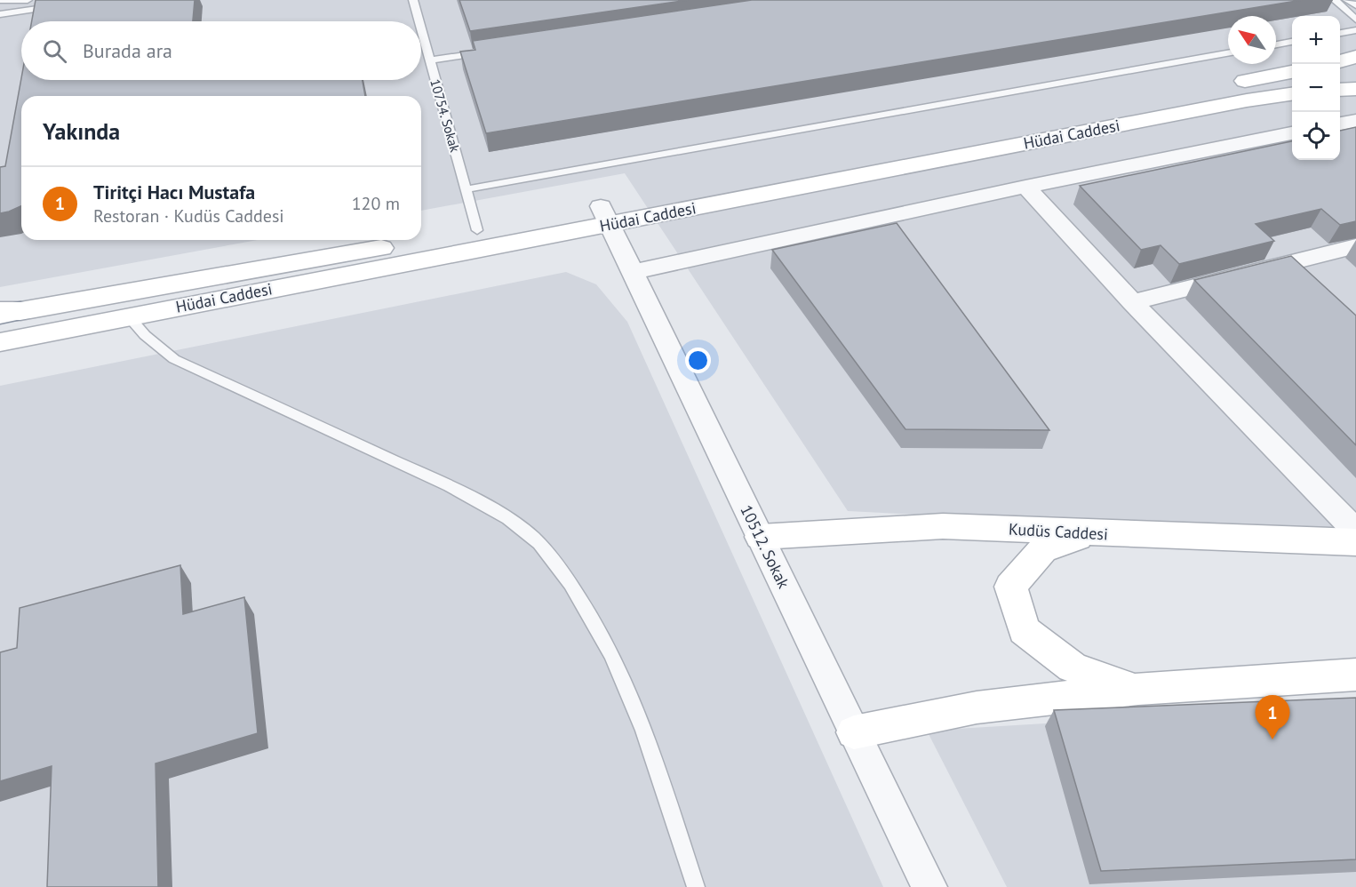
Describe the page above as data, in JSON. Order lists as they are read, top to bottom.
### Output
{
  "streets": {
    "street": ["Hüdai Caddesi", "Kudüs Caddesi", "10512. Sokak"],
    "lane": ["10754. Sokak"]
  },
  "crossings": [
    ["10754. Sokak", "Hüdai Caddesi"],
    ["Hüdai Caddesi", "10512. Sokak"],
    ["Kudüs Caddesi", "10512. Sokak"]
  ],
  "north": "top left",
  "page": {
    "map_buttons": ["+", "−"],
    "search": "Burada ara",
    "heading": "Yakında",
    "list": [
      {
        "mark": "1",
        "name": "Tiritçi Hacı Mustafa",
        "note": "Restoran · Kudüs Caddesi",
        "value": "120 m"
      }
    ],
    "pins": "1"
  }
}
